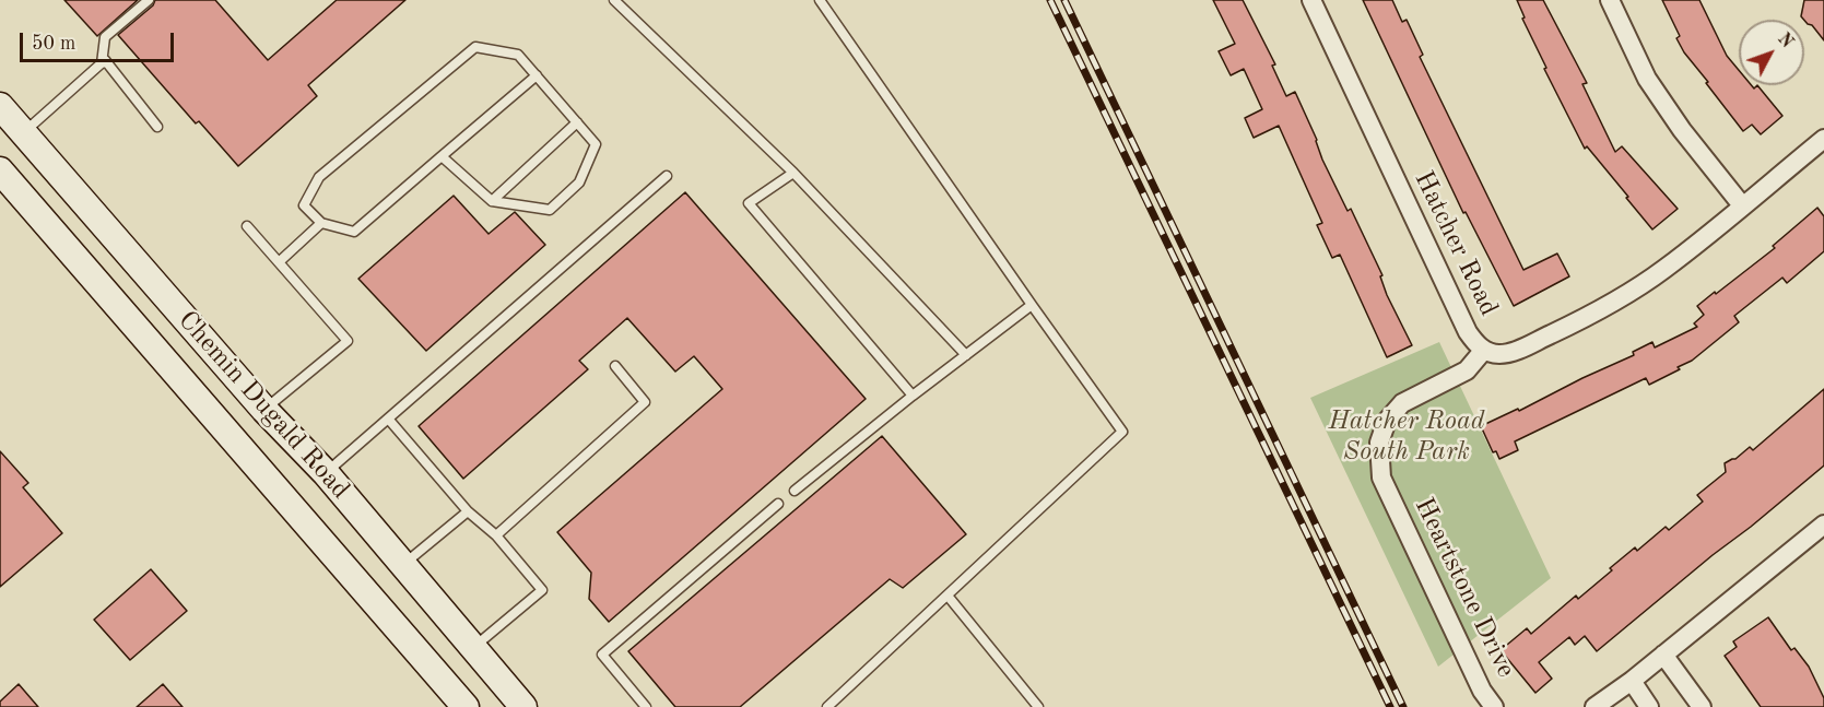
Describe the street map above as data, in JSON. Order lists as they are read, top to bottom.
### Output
{
  "streets": {
    "main road": ["Chemin Dugald Road"],
    "street": ["Hatcher Road", "Heartstone Drive"]
  },
  "crossings": [
    ["Hatcher Road", "Heartstone Drive"]
  ],
  "parks": ["Hatcher Road South Park"],
  "scale_bar": "50 m",
  "north": "top right"
}
